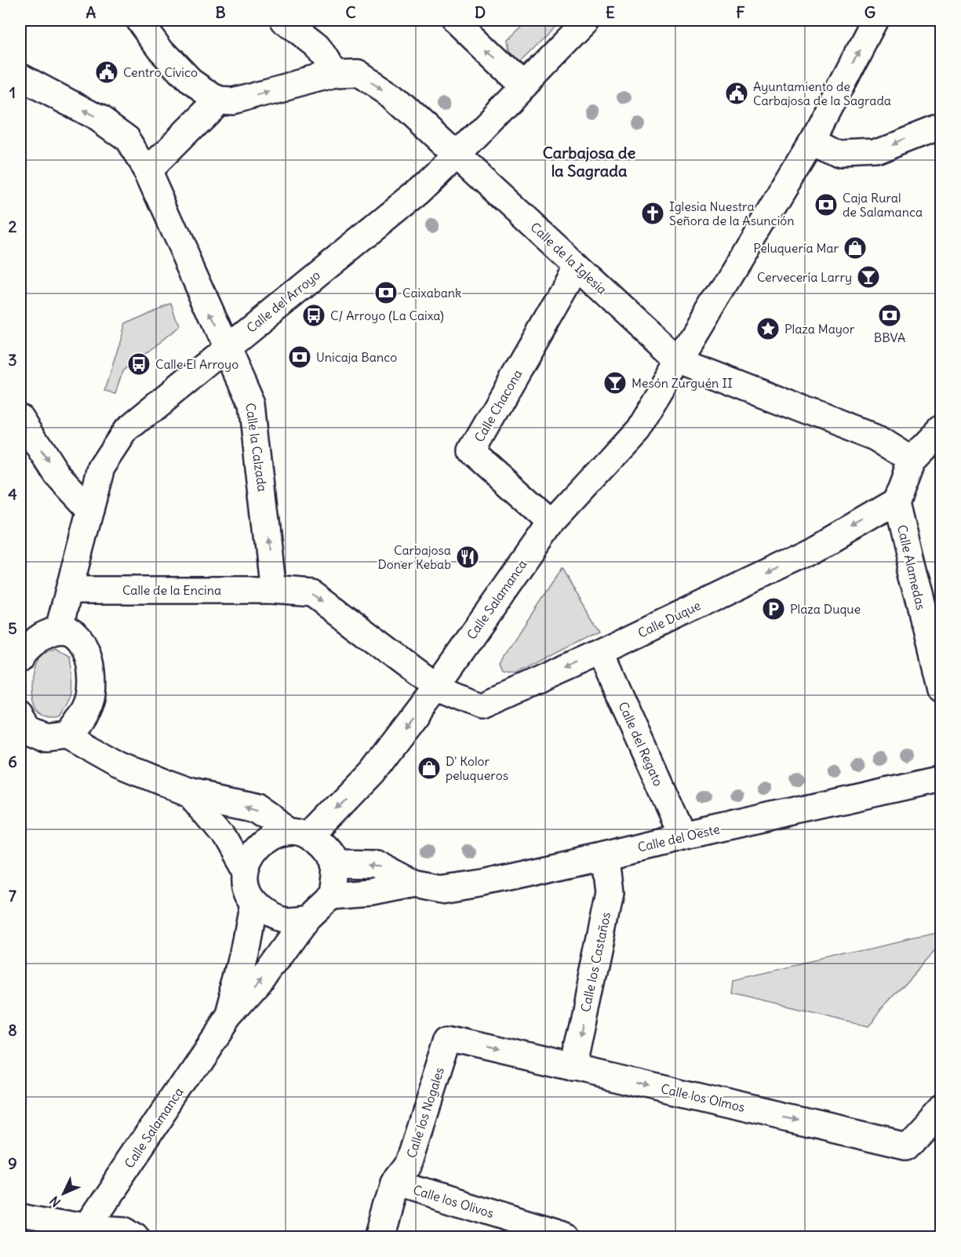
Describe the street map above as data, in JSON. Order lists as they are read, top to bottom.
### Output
{
  "streets": {
    "street": [
      "Calle de la Iglesia",
      "Calle del Arroyo",
      "Calle Chacona",
      "Calle la Calzada",
      "Calle Alamedas",
      "Calle de la Encina",
      "Calle Salamanca",
      "Calle Duque",
      "Calle del Regato",
      "Calle del Oeste",
      "Calle los Castaños",
      "Calle los Olmos",
      "Calle los Nogales",
      "Calle los Olivos"
    ]
  },
  "crossings": [
    ["Calle de la Iglesia", "Calle del Arroyo"],
    ["Calle de la Iglesia", "Calle Chacona"],
    ["Calle de la Iglesia", "Calle Salamanca"],
    ["Calle del Arroyo", "Calle la Calzada"],
    ["Calle del Arroyo", "Calle de la Encina"],
    ["Calle Chacona", "Calle Salamanca"],
    ["Calle la Calzada", "Calle de la Encina"],
    ["Calle Alamedas", "Calle Duque"],
    ["Calle Salamanca", "Calle Duque"],
    ["Calle Salamanca", "Calle del Oeste"],
    ["Calle Duque", "Calle del Regato"],
    ["Calle del Regato", "Calle del Oeste"],
    ["Calle del Oeste", "Calle los Castaños"],
    ["Calle los Castaños", "Calle los Olmos"],
    ["Calle los Olmos", "Calle los Nogales"],
    ["Calle los Nogales", "Calle los Olivos"]
  ],
  "one_way": [
    "Calle de la Iglesia",
    "Calle Duque",
    "Calle los Castaños",
    "Calle los Olmos"
  ],
  "districts": ["Carbajosa de la Sagrada"],
  "places": {
    "public building": ["Centro Cívico", "Ayuntamiento de Carbajosa de la Sagrada"],
    "bank": [
      "Caja Rural de Salamanca",
      "Caixabank",
      "BBVA",
      "Unicaja Banco"
    ],
    "church": ["Iglesia Nuestra Señora de la Asunción"],
    "shop": ["Peluquería Mar", "D' Kolor peluqueros"],
    "bar": ["Cervecería Larry", "Mesón Zurguén II"],
    "bus stop": ["C/ Arroyo (La Caixa)", "Calle El Arroyo"],
    "place": ["Plaza Mayor"],
    "restaurant": ["Carbajosa Doner Kebab"],
    "parking": ["Plaza Duque"]
  },
  "north": "bottom left",
  "grid": {
    "columns": [
      "A",
      "B",
      "C",
      "D",
      "E",
      "F",
      "G"
    ],
    "rows": [
      "1",
      "2",
      "3",
      "4",
      "5",
      "6",
      "7",
      "8",
      "9"
    ]
  }
}
